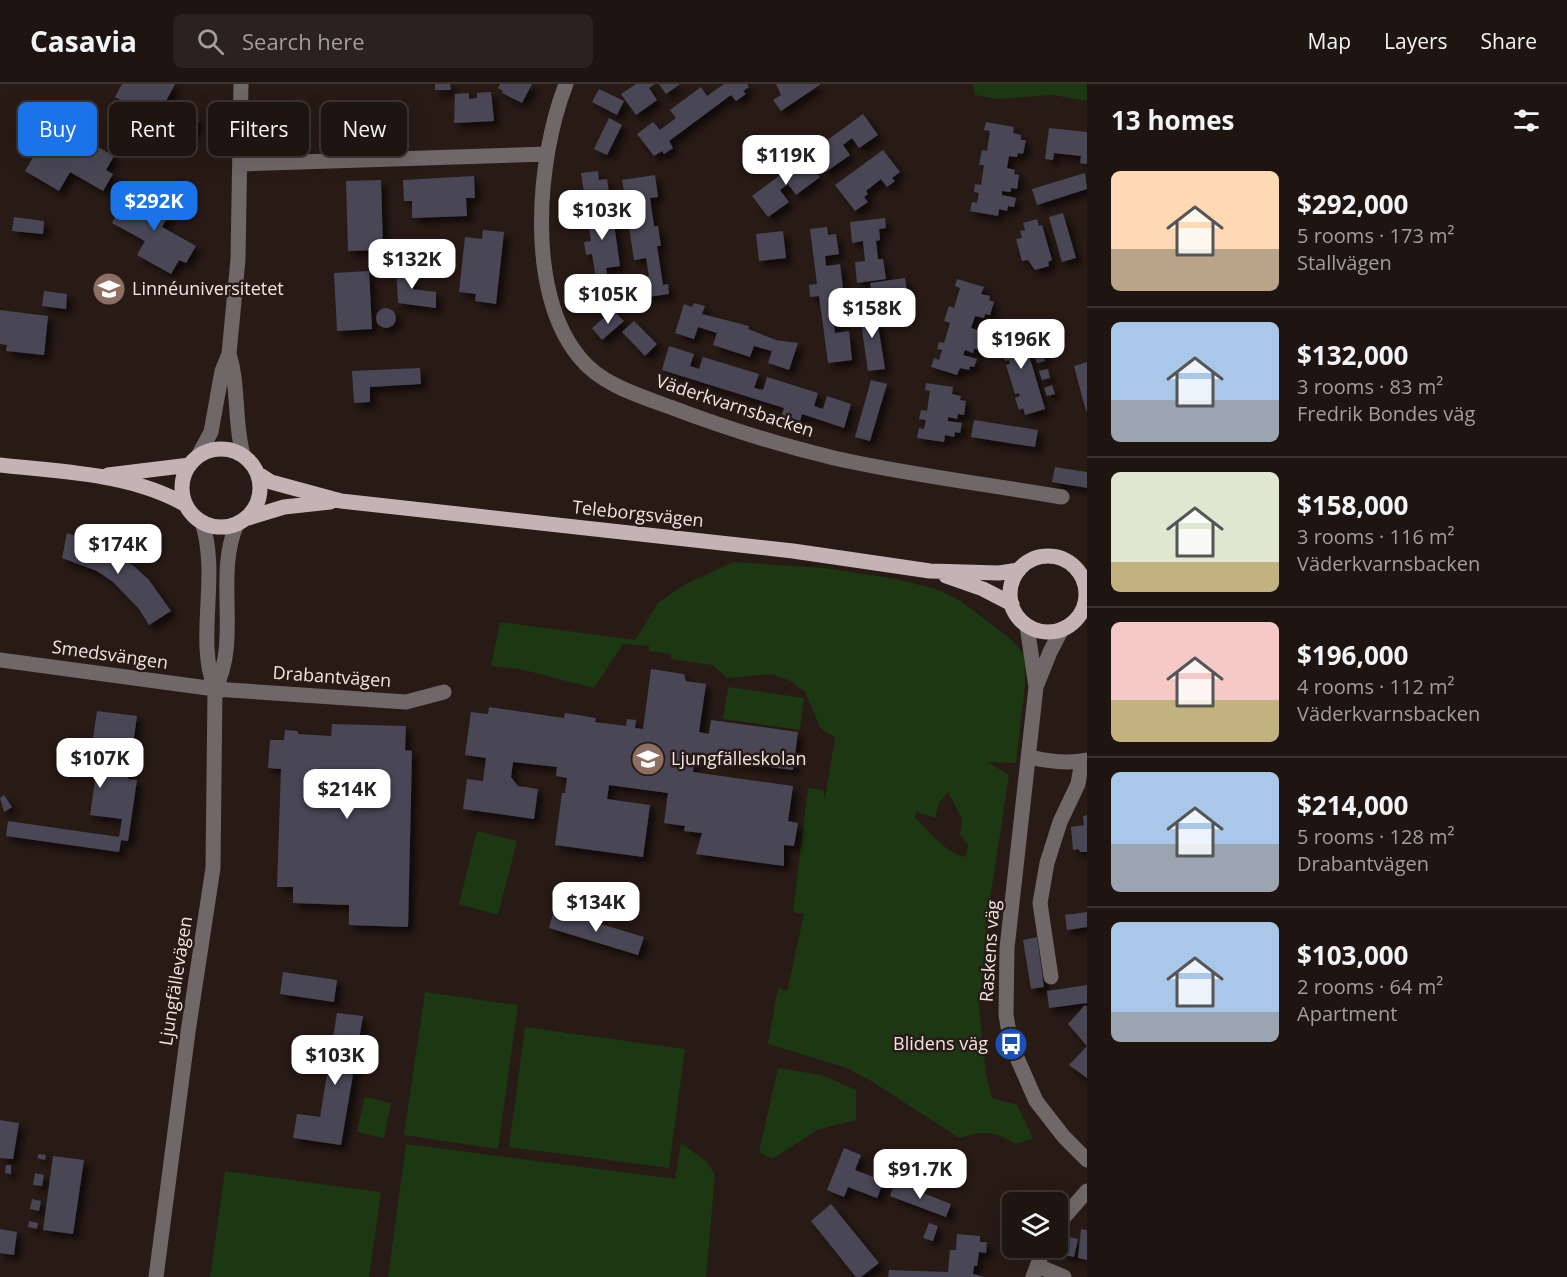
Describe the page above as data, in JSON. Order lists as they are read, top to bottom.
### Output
{
  "streets": {
    "main road": ["Teleborgsvägen"],
    "street": [
      "Väderkvarnsbacken",
      "Smedsvängen",
      "Drabantvägen",
      "Raskens väg",
      "Ljungfällevägen"
    ]
  },
  "crossings": [
    ["Teleborgsvägen", "Raskens väg"],
    ["Teleborgsvägen", "Ljungfällevägen"],
    ["Smedsvängen", "Drabantvägen"],
    ["Smedsvängen", "Ljungfällevägen"],
    ["Drabantvägen", "Ljungfällevägen"]
  ],
  "places": {
    "school or university": ["Linnéuniversitetet", "Ljungfälleskolan"],
    "bus stop": ["Blidens väg"]
  },
  "page": {
    "header": "Casavia",
    "search": "Search here",
    "nav": ["Map", "Layers", "Share"],
    "heading": "13 homes",
    "chip": [
      "Buy",
      "Rent",
      "Filters",
      "New"
    ],
    "price": [
      "$119K",
      "$292K",
      "$103K",
      "$132K",
      "$105K",
      "$158K",
      "$196K",
      "$174K",
      "$107K",
      "$214K",
      "$134K",
      "$103K",
      "$91.7K"
    ],
    "list": [
      {
        "name": "$292,000",
        "note": "5 rooms · 173 m² · Stallvägen"
      },
      {
        "name": "$132,000",
        "note": "3 rooms · 83 m² · Fredrik Bondes väg"
      },
      {
        "name": "$158,000",
        "note": "3 rooms · 116 m² · Väderkvarnsbacken"
      },
      {
        "name": "$196,000",
        "note": "4 rooms · 112 m² · Väderkvarnsbacken"
      },
      {
        "name": "$214,000",
        "note": "5 rooms · 128 m² · Drabantvägen"
      },
      {
        "name": "$103,000",
        "note": "2 rooms · 64 m² · Apartment"
      }
    ]
  }
}
